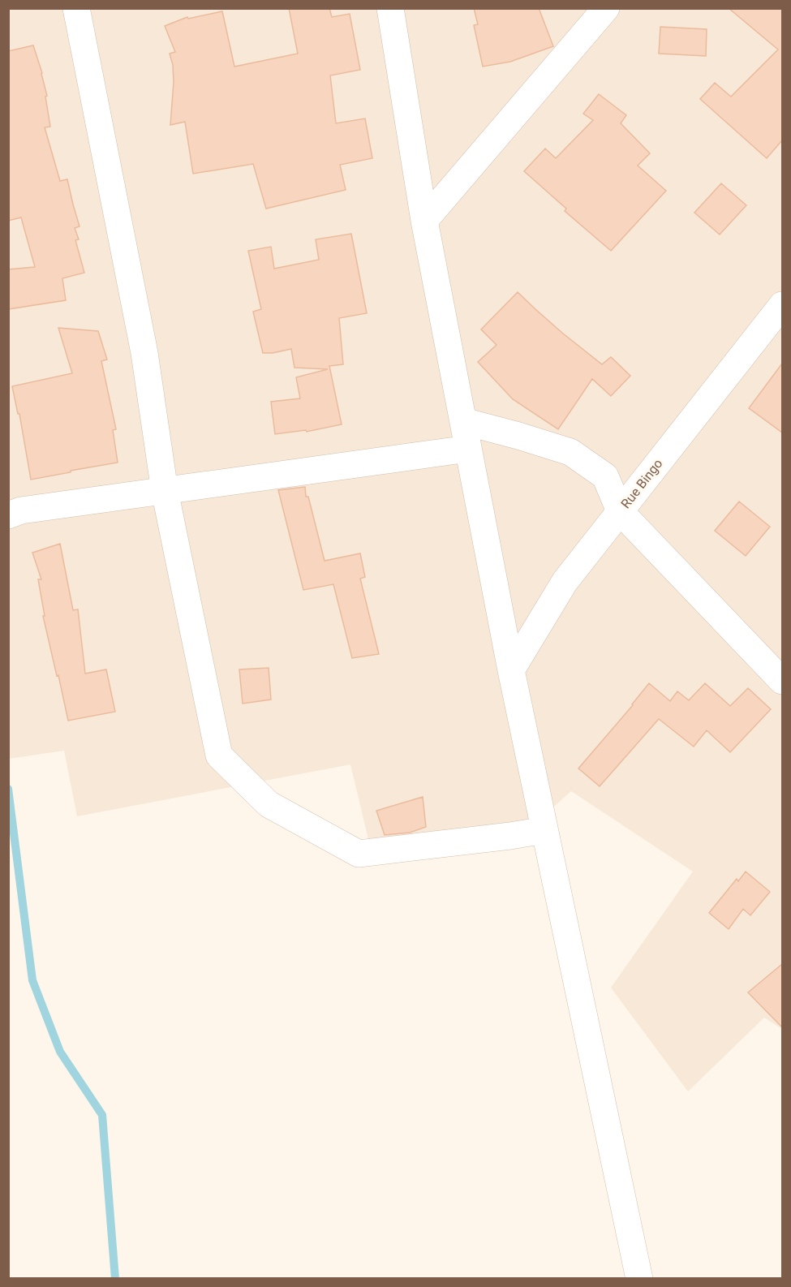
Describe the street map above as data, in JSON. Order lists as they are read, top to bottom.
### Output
{
  "streets": {
    "street": ["Rue Bingo"]
  }
}
